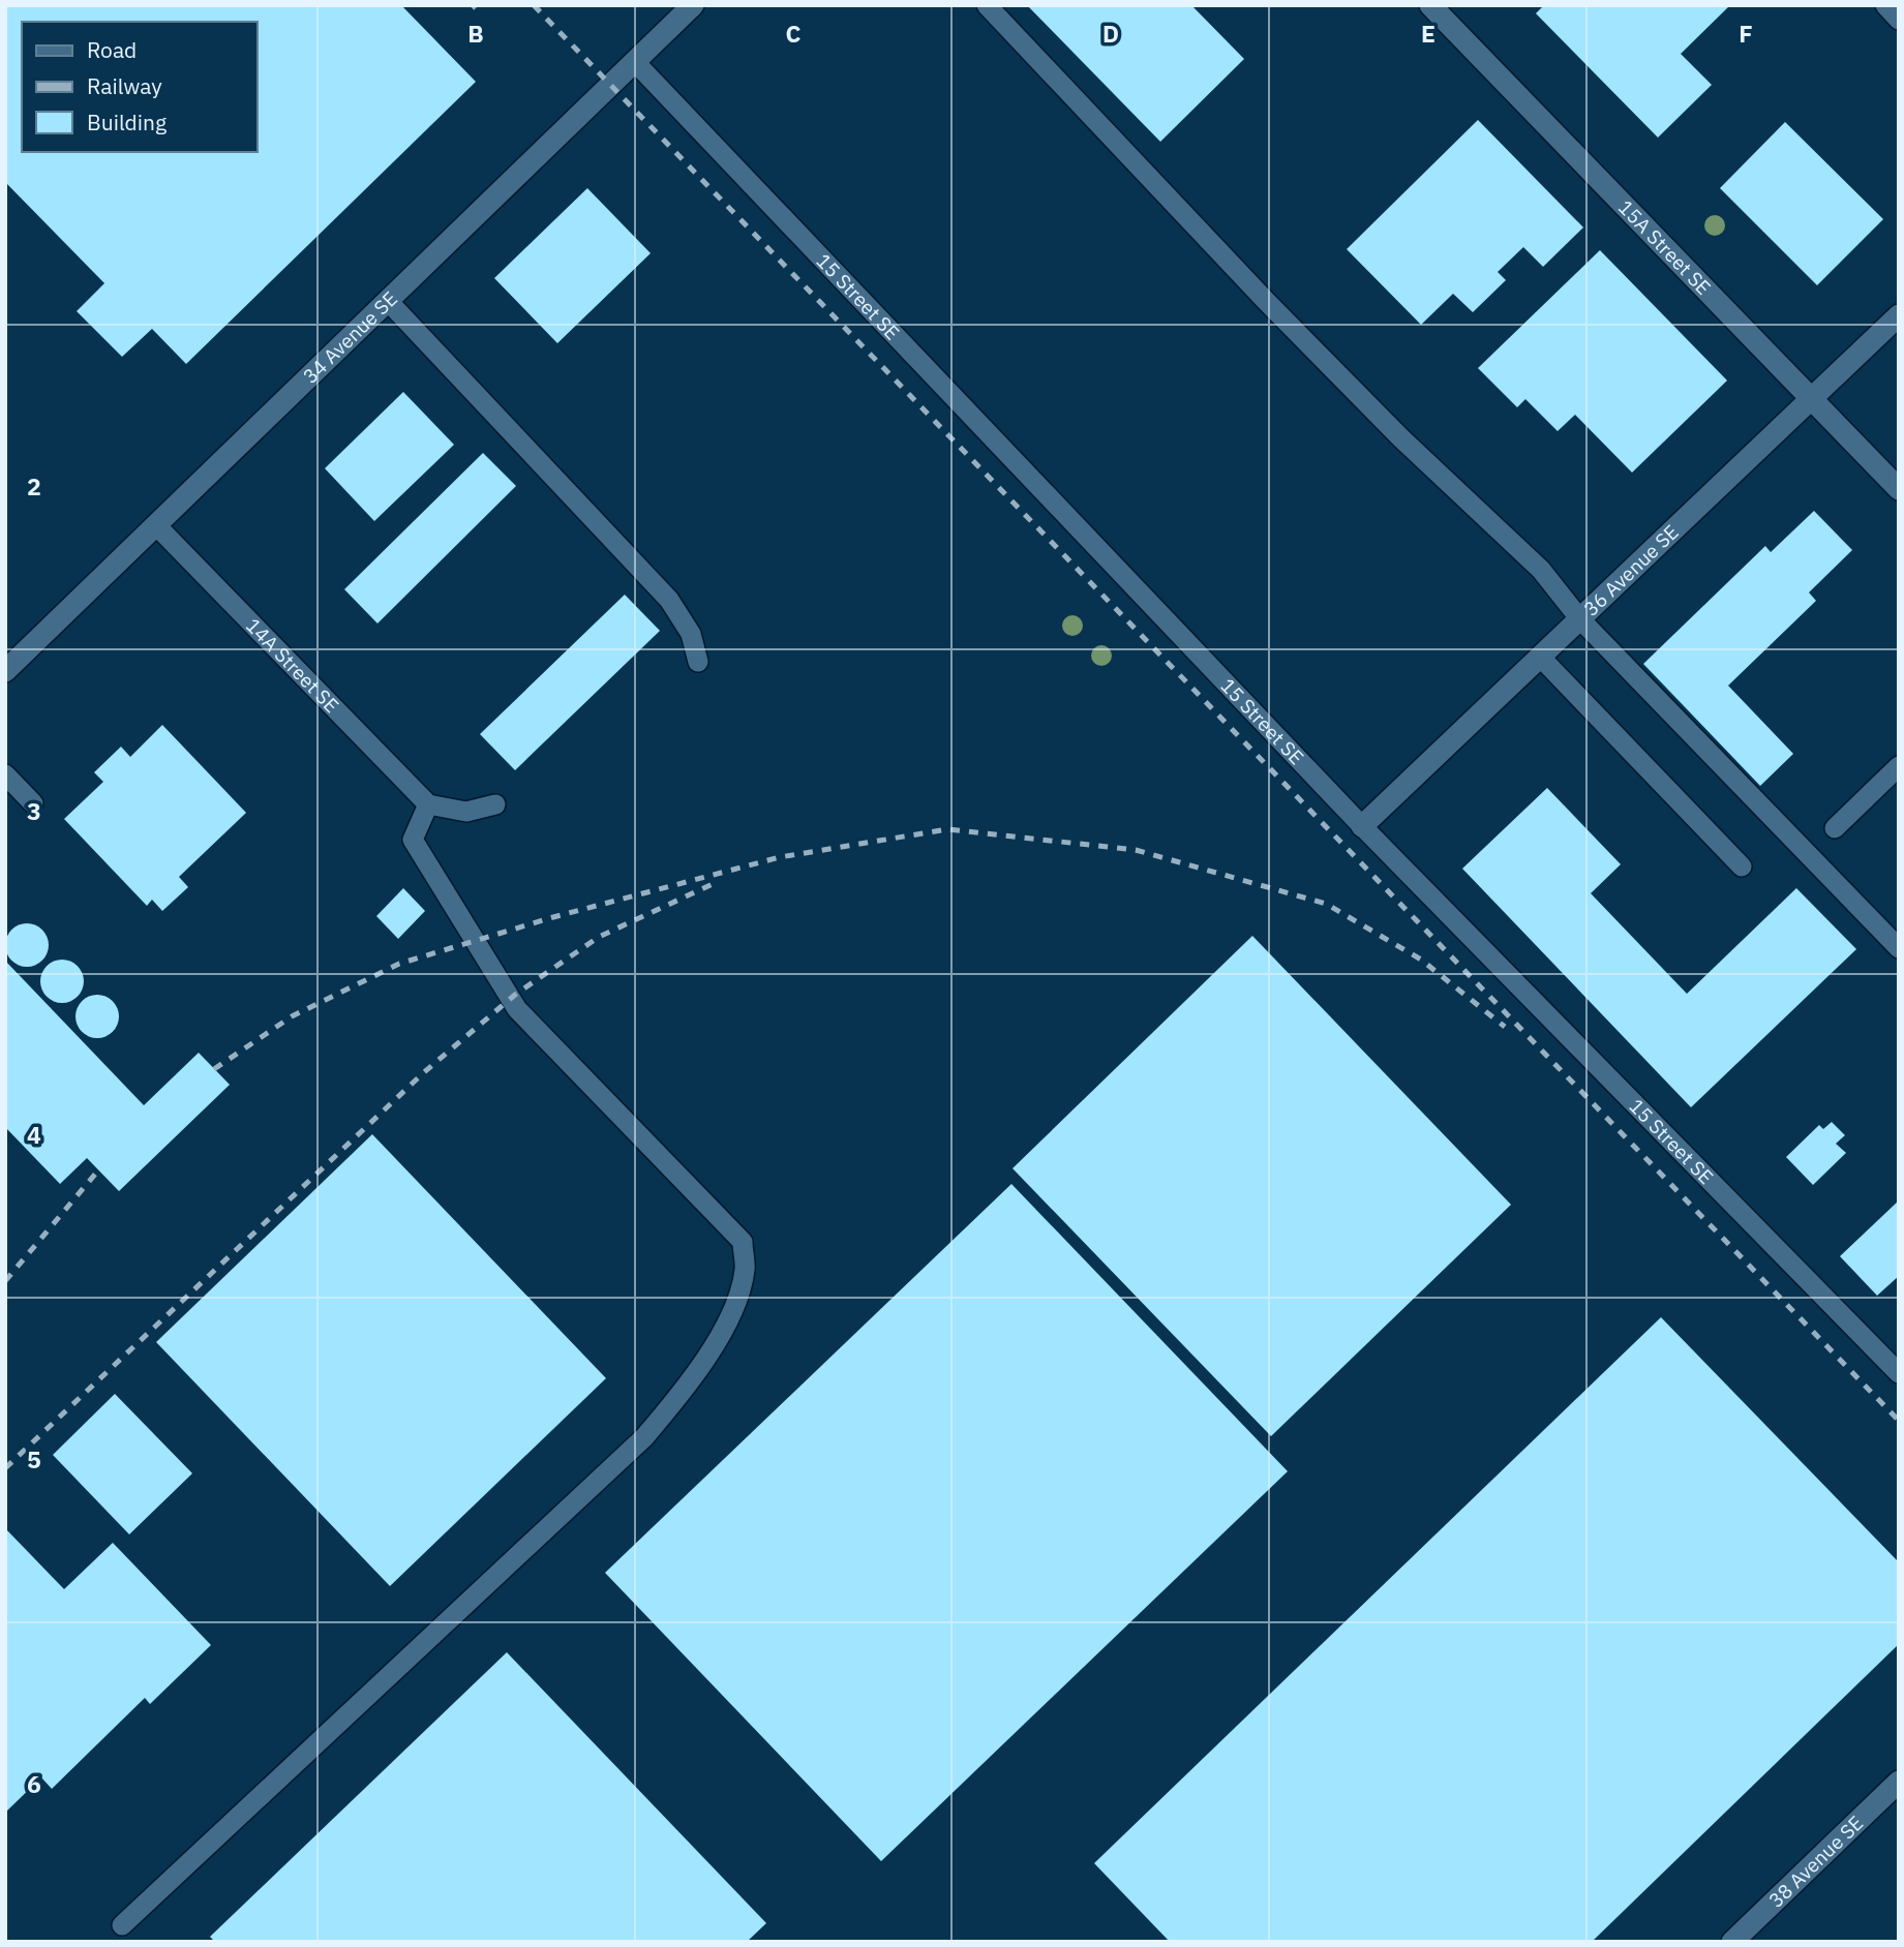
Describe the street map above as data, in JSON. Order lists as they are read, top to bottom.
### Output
{
  "streets": {
    "street": [
      "15A Street SE",
      "34 Avenue SE",
      "36 Avenue SE",
      "38 Avenue SE"
    ],
    "lane": ["15 Street SE", "14A Street SE"]
  },
  "crossings": [
    ["15A Street SE", "36 Avenue SE"],
    ["15 Street SE", "34 Avenue SE"],
    ["15 Street SE", "36 Avenue SE"],
    ["34 Avenue SE", "14A Street SE"]
  ],
  "legend": ["Road", "Railway", "Building"],
  "grid": {
    "columns": [
      "B",
      "C",
      "D",
      "E",
      "F"
    ],
    "rows": [
      "2",
      "3",
      "4",
      "5",
      "6"
    ]
  }
}
